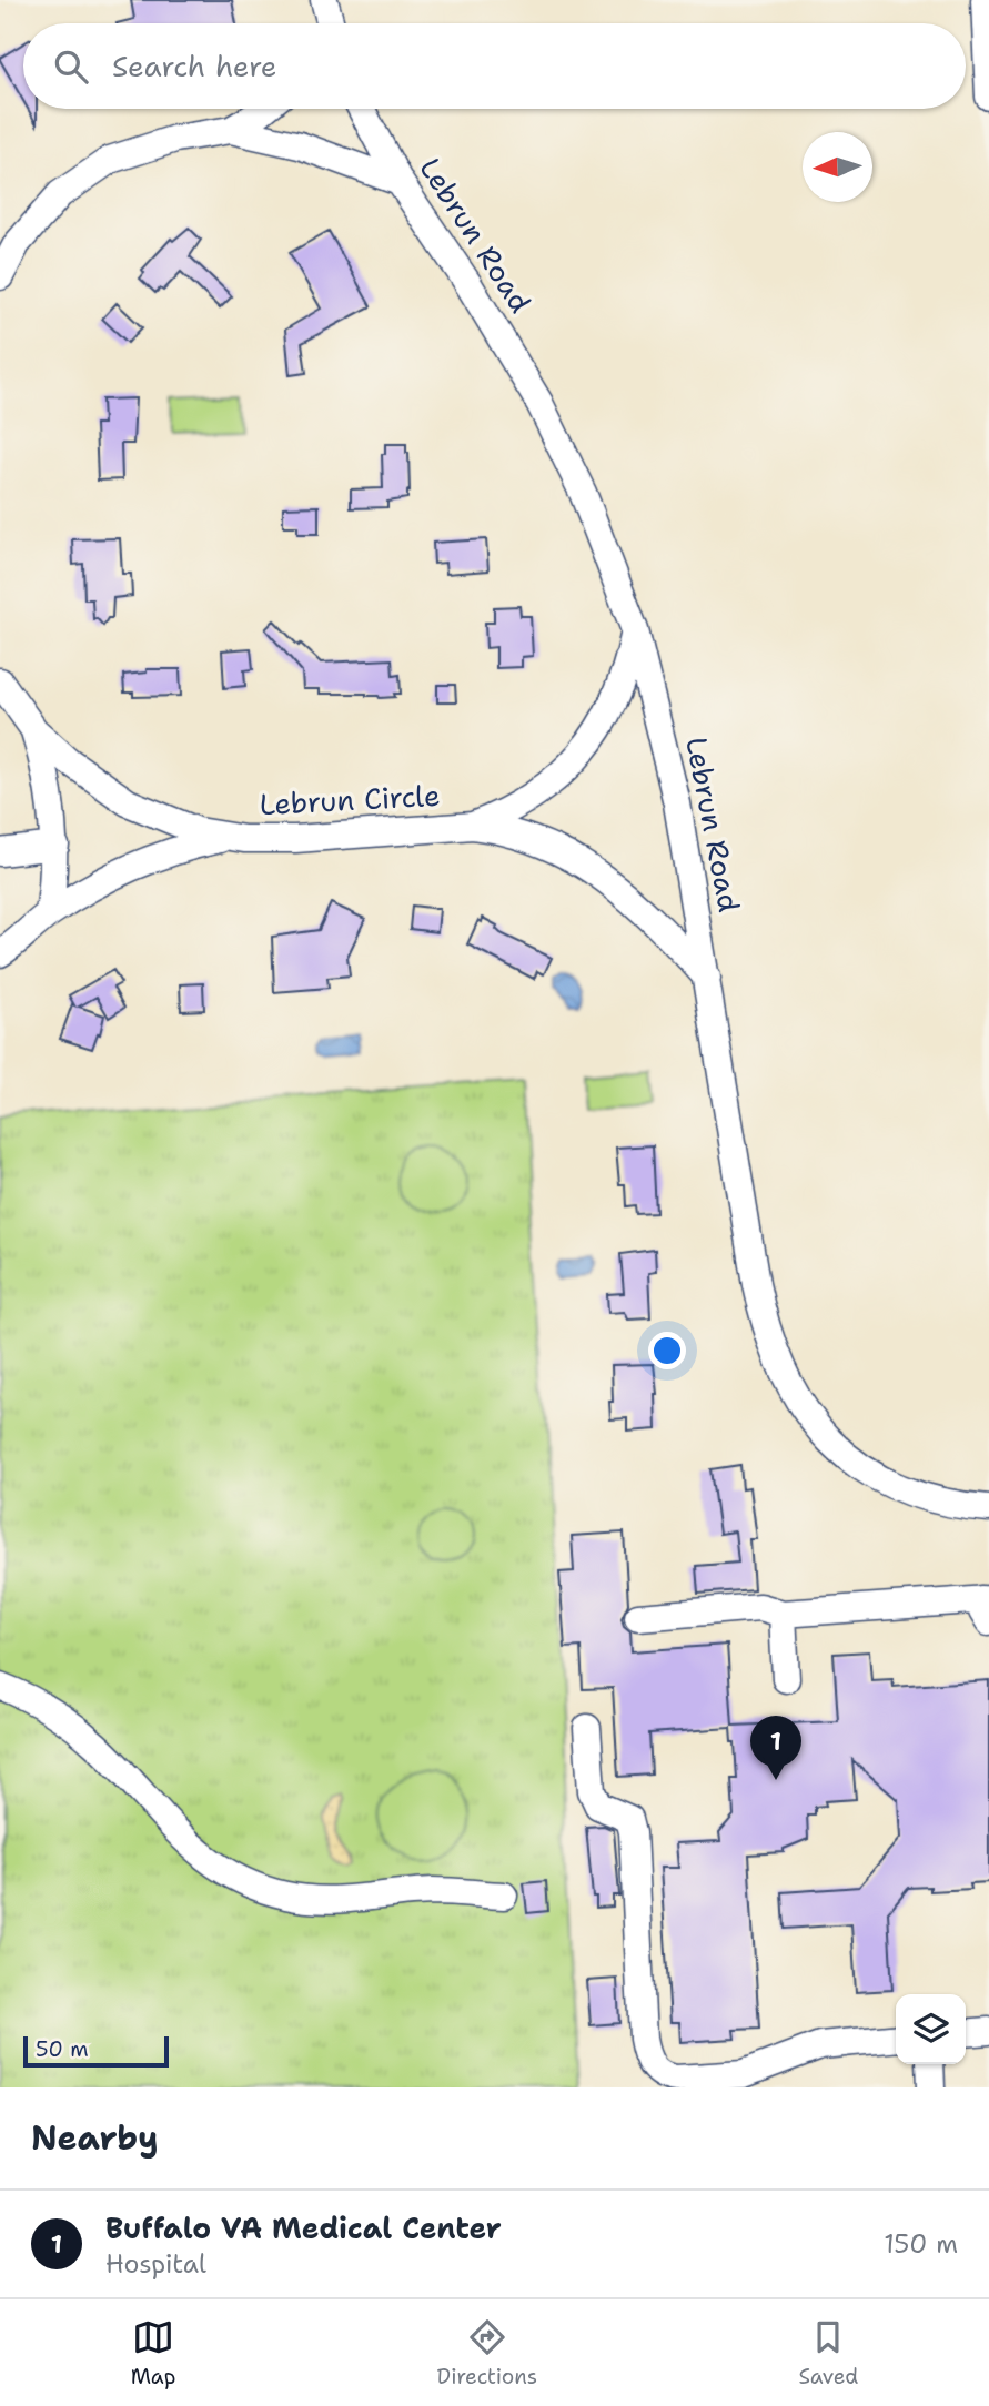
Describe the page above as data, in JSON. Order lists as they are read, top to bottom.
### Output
{
  "streets": {
    "street": ["Lebrun Road", "Lebrun Circle"]
  },
  "crossings": [
    ["Lebrun Road", "Lebrun Circle"]
  ],
  "scale_bar": "50 m",
  "north": "left",
  "page": {
    "search": "Search here",
    "pins": "1",
    "scale": "50 m",
    "heading": "Nearby",
    "list": [
      {
        "mark": "1",
        "name": "Buffalo VA Medical Center",
        "note": "Hospital",
        "value": "150 m"
      }
    ],
    "nav": ["Map", "Directions", "Saved"]
  }
}
